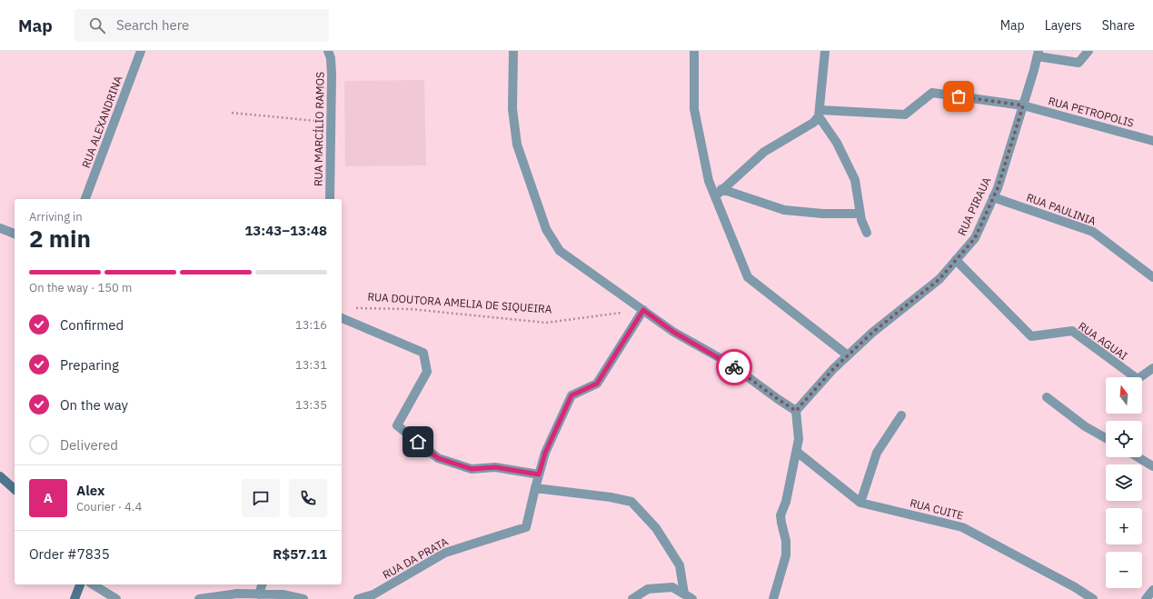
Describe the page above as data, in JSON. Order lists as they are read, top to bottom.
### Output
{
  "streets": {
    "street": [
      "RUA PETROPOLIS",
      "RUA ALEXANDRINA",
      "RUA MARCÍLIO RAMOS",
      "RUA PIRAUA",
      "RUA PAULINIA",
      "RUA AGUAI",
      "RUA CUITE",
      "RUA DA PRATA"
    ],
    "path": ["RUA DOUTORA AMELIA DE SIQUEIRA"]
  },
  "crossings": [
    ["RUA PETROPOLIS", "RUA PIRAUA"],
    ["RUA PIRAUA", "RUA PAULINIA"],
    ["RUA PIRAUA", "RUA AGUAI"]
  ],
  "north": "top",
  "page": {
    "header": "Map",
    "search": "Search here",
    "nav": ["Map", "Layers", "Share"],
    "heading": ["2 min", "Arriving in", "13:43–13:48"],
    "panel": [
      "Alex",
      "Courier · 4.4",
      "Order #7835",
      "R$57.11"
    ],
    "bar": "On the way · 150 m",
    "list": [
      ["Confirmed", "13:16"],
      ["Preparing", "13:31"],
      ["On the way", "13:35"],
      "Delivered"
    ],
    "map_buttons": ["+", "−"],
    "round": "A"
  }
}
